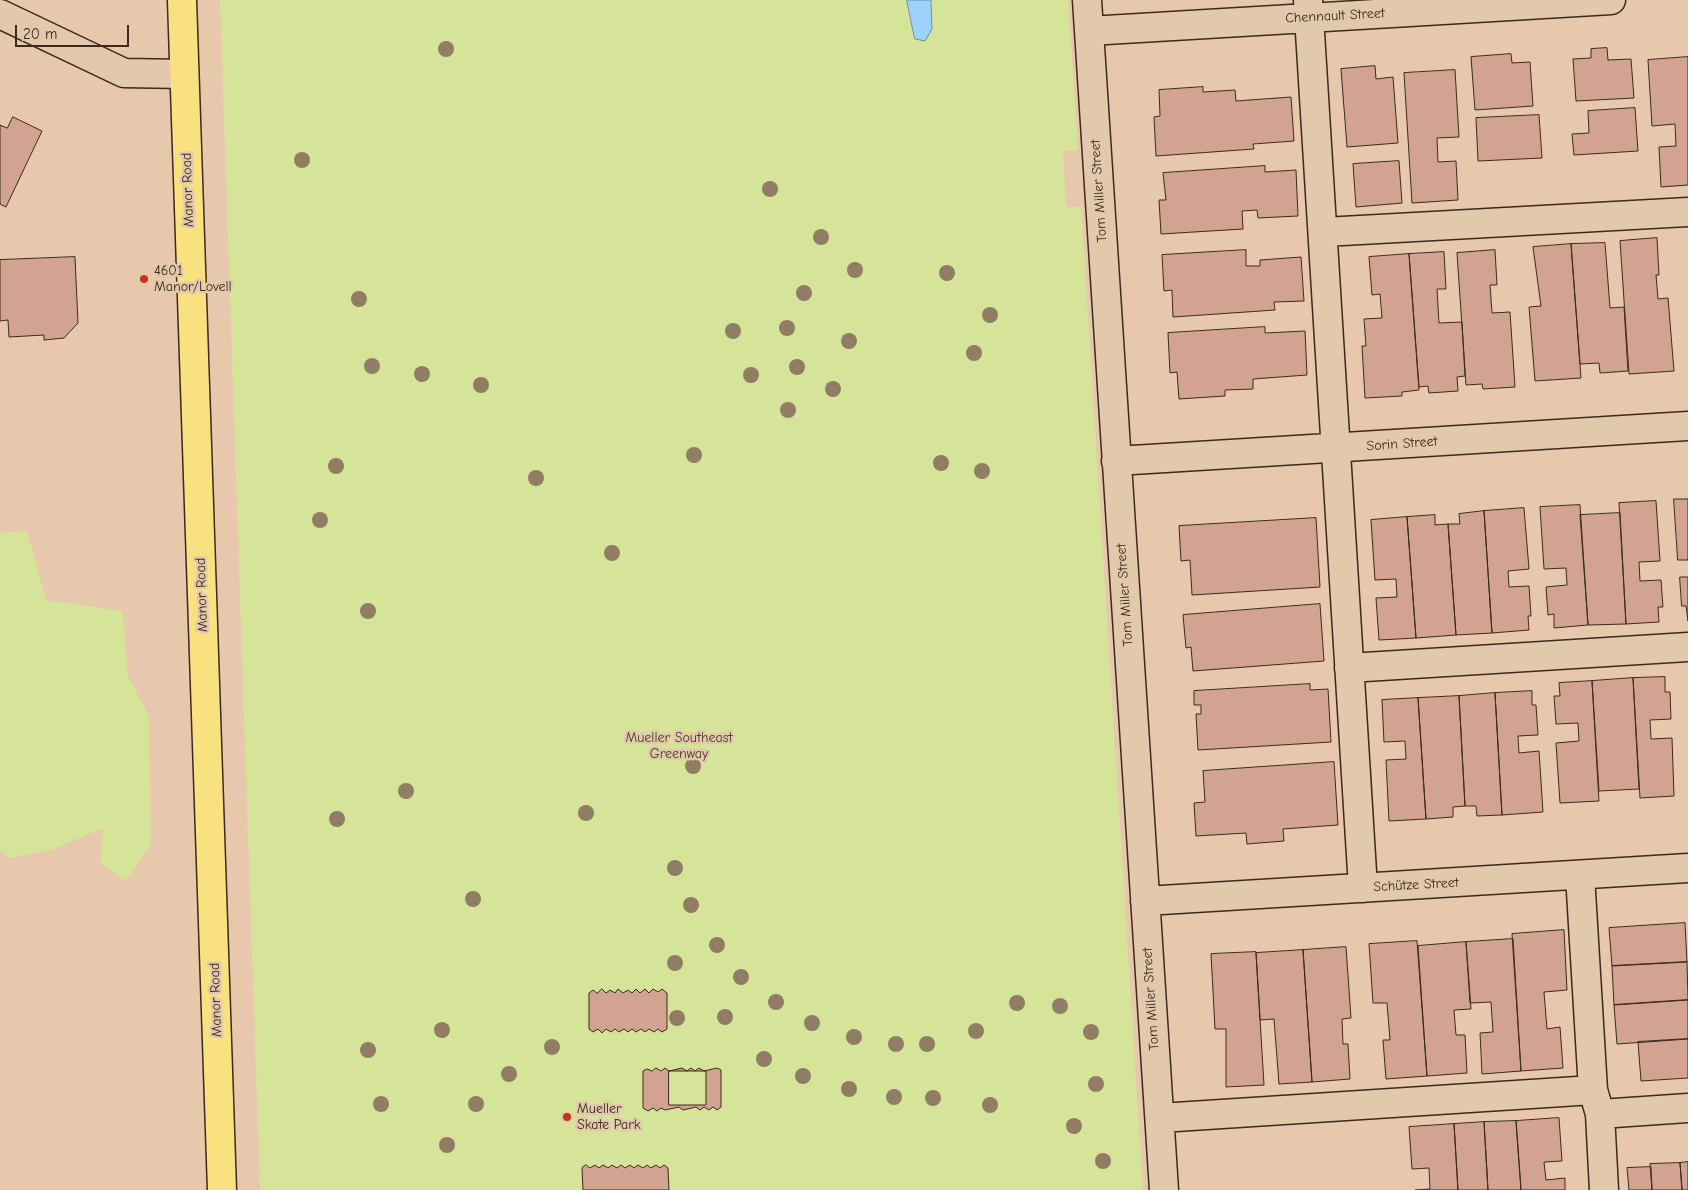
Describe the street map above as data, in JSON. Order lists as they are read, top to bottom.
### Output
{
  "streets": {
    "main road": ["Manor Road"],
    "street": [
      "Chennault Street",
      "Tom Miller Street",
      "Sorin Street",
      "Schütze Street"
    ]
  },
  "crossings": [
    ["Chennault Street", "Tom Miller Street"],
    ["Tom Miller Street", "Sorin Street"],
    ["Tom Miller Street", "Schütze Street"]
  ],
  "parks": ["Mueller Southeast Greenway"],
  "places": ["4601 Manor/Lovell", "Mueller Skate Park"],
  "scale_bar": "20 m"
}
